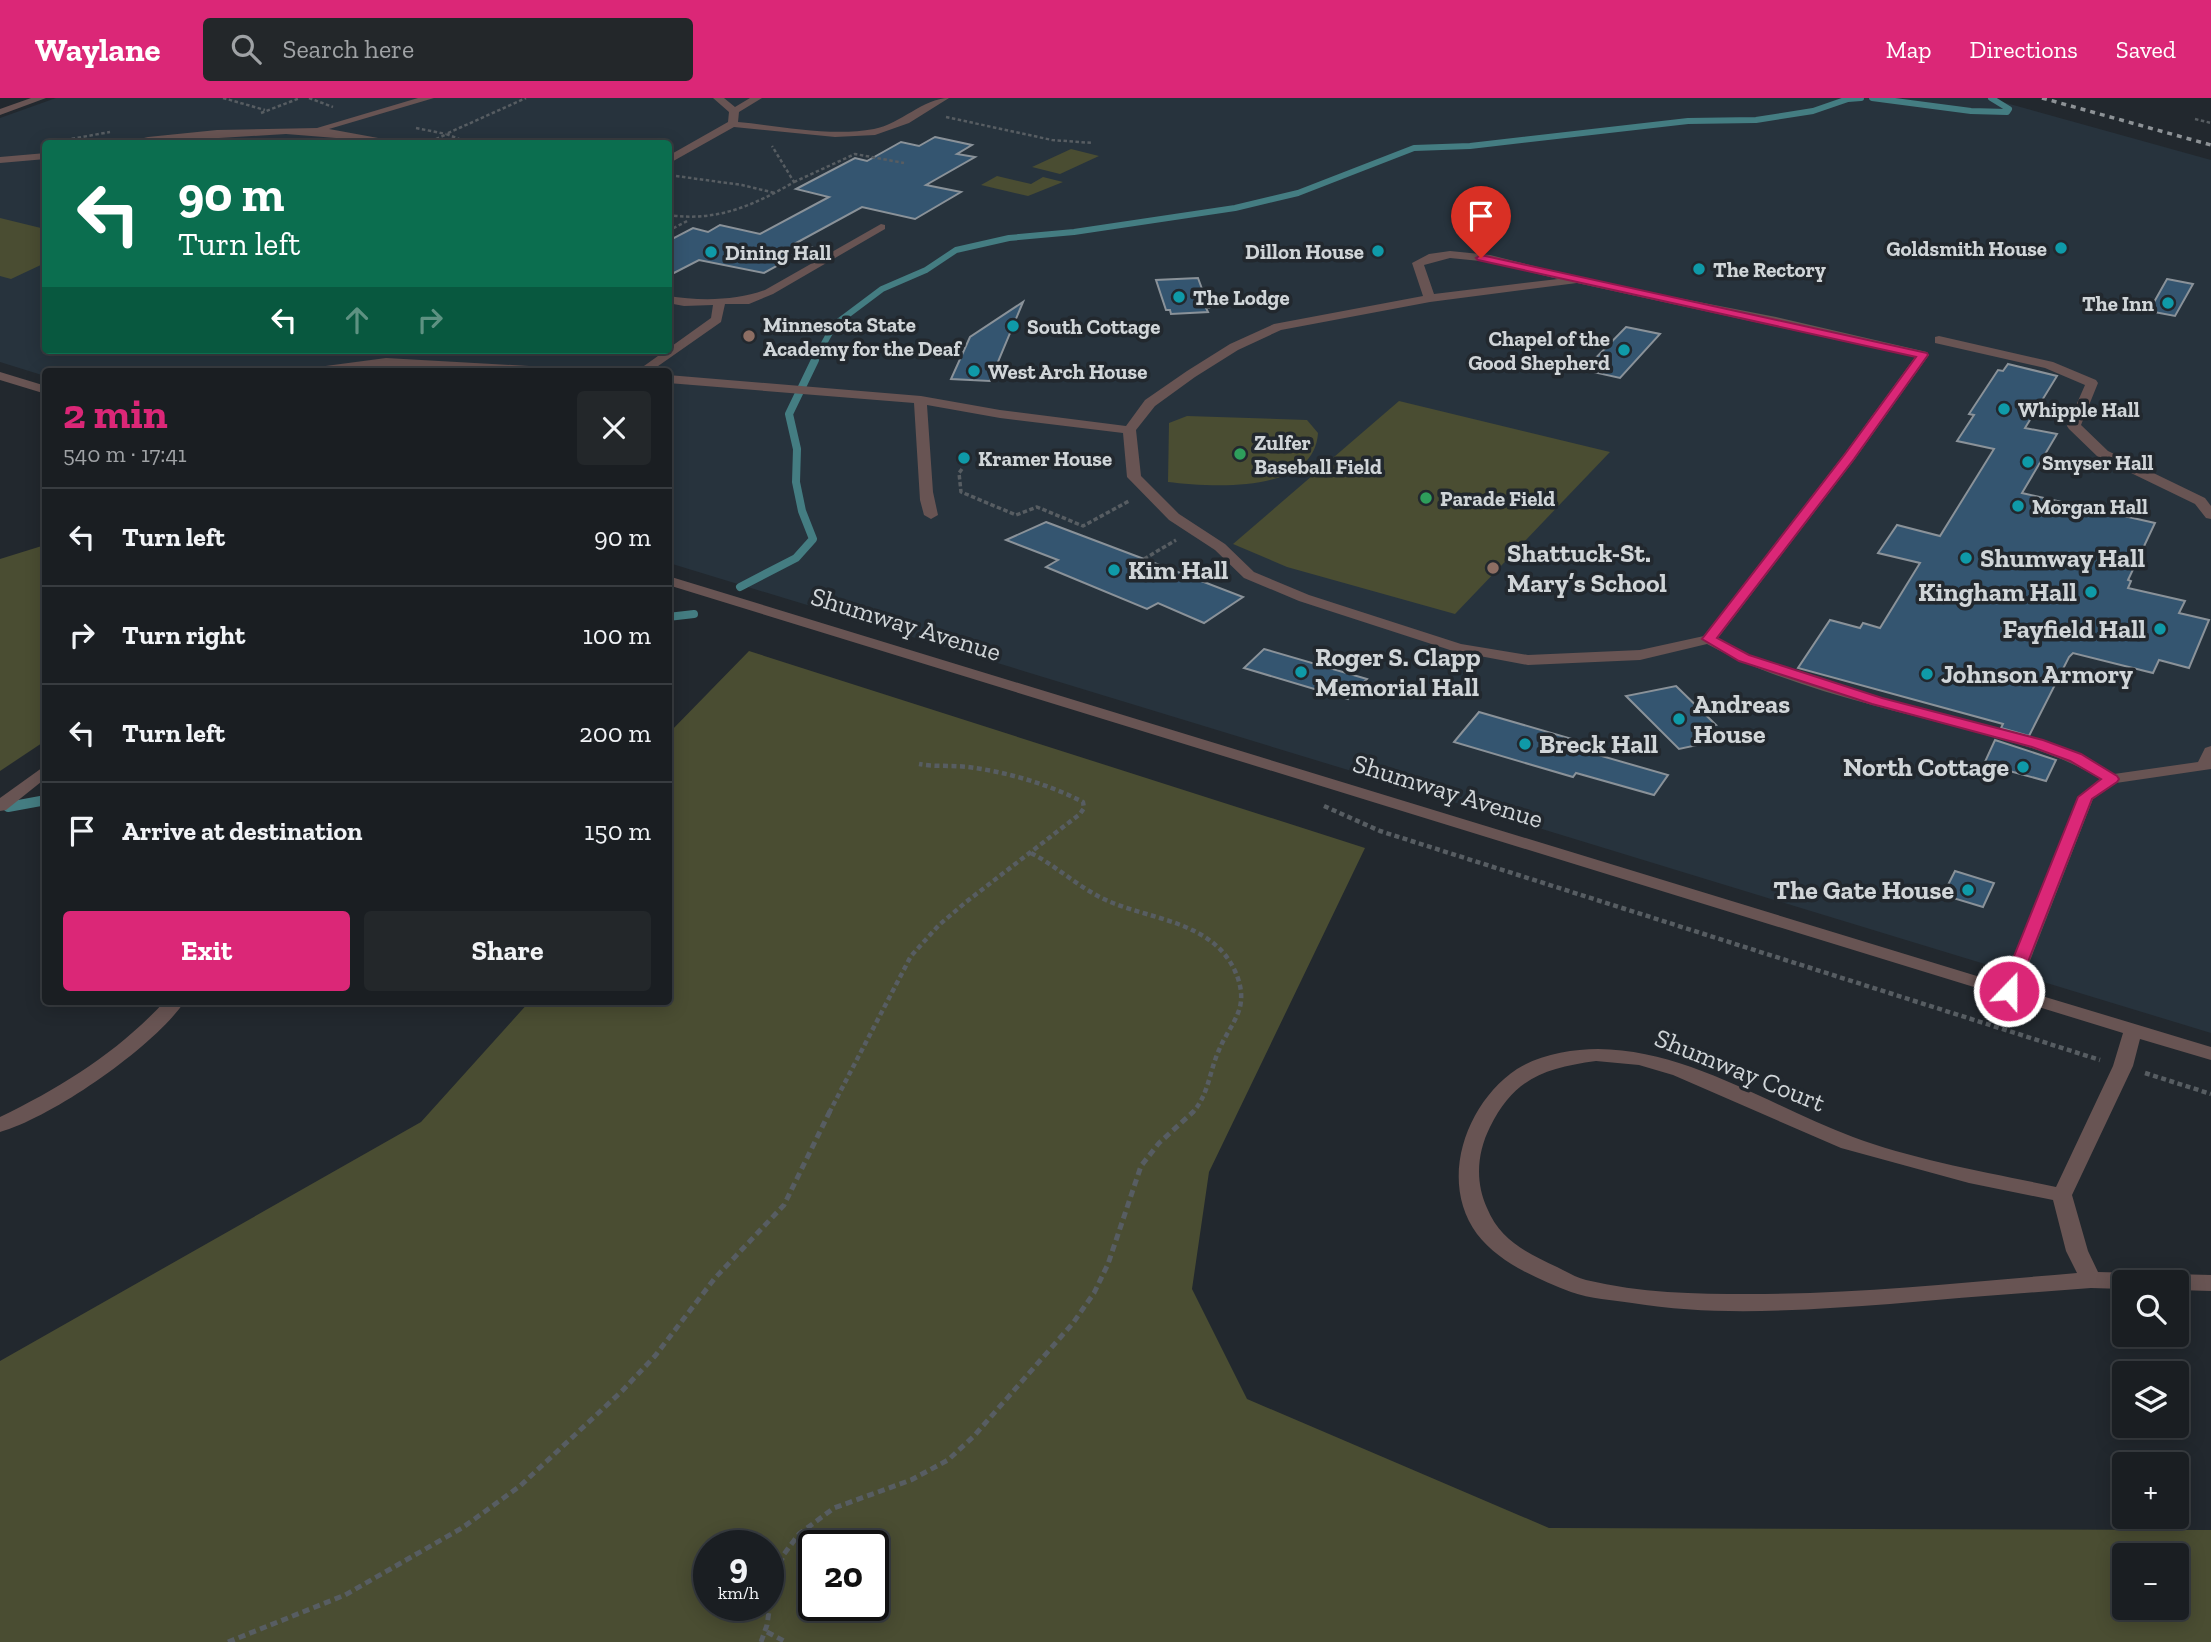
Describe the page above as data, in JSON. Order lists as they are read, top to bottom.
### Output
{
  "streets": {
    "street": ["Shumway Avenue", "Shumway Court"]
  },
  "places": [
    "Goldsmith House",
    "Dillon House",
    "Dining Hall",
    "The Rectory",
    "The Lodge",
    "The Inn",
    "South Cottage",
    "Minnesota State Academy for the Deaf",
    "Chapel of the Good Shepherd",
    "West Arch House",
    "Whipple Hall",
    "Zulfer Baseball Field",
    "Kramer House",
    "Smyser Hall",
    "Parade Field",
    "Morgan Hall",
    "Shumway Hall",
    "Shattuck-St. Mary’s School",
    "Kim Hall",
    "Kingham Hall",
    "Fayfield Hall",
    "Roger S. Clapp Memorial Hall",
    "Johnson Armory",
    "Andreas House",
    "Breck Hall",
    "North Cottage",
    "The Gate House"
  ],
  "page": {
    "header": "Waylane",
    "search": "Search here",
    "nav": ["Map", "Directions", "Saved"],
    "turn": ["90 m", "Turn left"],
    "heading": ["2 min", "540 m · 17:41"],
    "list": [
      {
        "name": "Turn left",
        "value": "90 m"
      },
      {
        "name": "Turn right",
        "value": "100 m"
      },
      {
        "name": "Turn left",
        "value": "200 m"
      },
      {
        "name": "Arrive at destination",
        "value": "150 m"
      }
    ],
    "buttons": ["Exit", "Share"],
    "map_buttons": ["+", "−"],
    "speed": "9 km/h",
    "limit": "20"
  }
}
